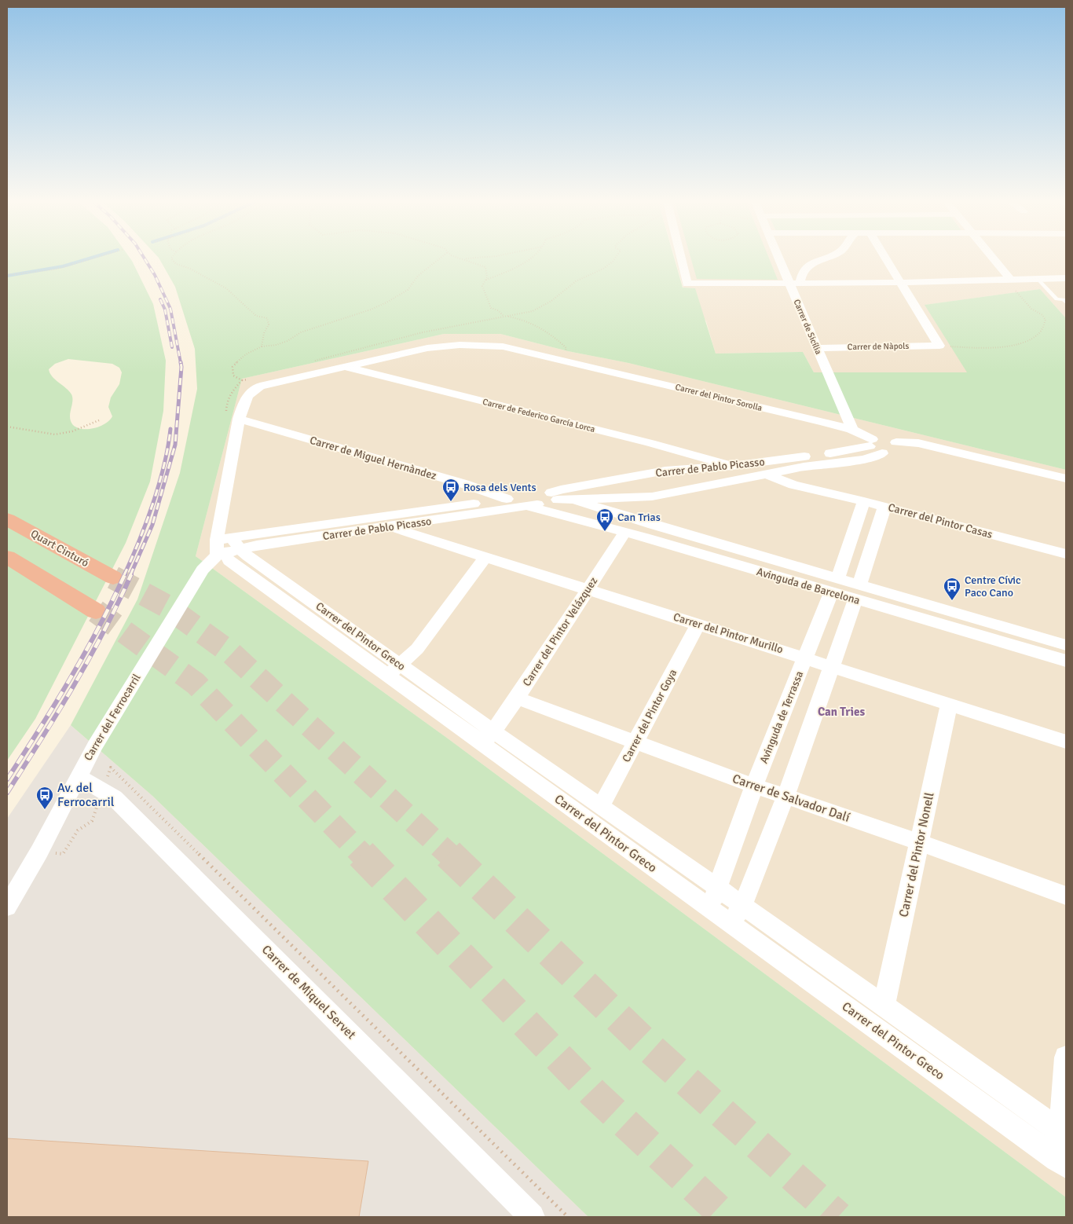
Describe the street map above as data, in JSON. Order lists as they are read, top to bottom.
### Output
{
  "streets": {
    "highway": ["Quart Cinturó"],
    "street": [
      "Carrer de Sicília",
      "Carrer de Nàpols",
      "Carrer del Pintor Sorolla",
      "Carrer de Federico García Lorca",
      "Carrer de Miguel Hernàndez",
      "Carrer de Pablo Picasso",
      "Carrer del Pintor Casas",
      "Avinguda de Barcelona",
      "Carrer del Pintor Velázquez",
      "Carrer del Pintor Murillo",
      "Carrer del Pintor Greco",
      "Carrer del Pintor Goya",
      "Carrer del Ferrocarril",
      "Avinguda de Terrassa",
      "Carrer de Salvador Dalí",
      "Carrer del Pintor Nonell",
      "Carrer de Miquel Servet"
    ]
  },
  "crossings": [
    ["Carrer de Sicília", "Carrer de Nàpols"],
    ["Carrer de Sicília", "Carrer del Pintor Sorolla"],
    ["Carrer del Pintor Sorolla", "Carrer de Federico García Lorca"],
    ["Carrer del Pintor Sorolla", "Carrer de Pablo Picasso"],
    ["Carrer de Federico García Lorca", "Carrer de Miguel Hernàndez"],
    ["Carrer de Federico García Lorca", "Carrer de Pablo Picasso"],
    ["Carrer de Federico García Lorca", "Carrer del Pintor Greco"],
    ["Carrer de Federico García Lorca", "Carrer del Ferrocarril"],
    ["Carrer de Miguel Hernàndez", "Carrer de Pablo Picasso"],
    ["Carrer de Pablo Picasso", "Carrer del Pintor Casas"],
    ["Carrer de Pablo Picasso", "Avinguda de Barcelona"],
    ["Carrer de Pablo Picasso", "Carrer del Pintor Murillo"],
    ["Carrer de Pablo Picasso", "Carrer del Pintor Greco"],
    ["Carrer de Pablo Picasso", "Carrer del Ferrocarril"],
    ["Carrer del Pintor Casas", "Avinguda de Terrassa"],
    ["Avinguda de Barcelona", "Carrer del Pintor Velázquez"],
    ["Avinguda de Barcelona", "Avinguda de Terrassa"],
    ["Carrer del Pintor Velázquez", "Carrer del Pintor Murillo"],
    ["Carrer del Pintor Velázquez", "Carrer del Pintor Greco"],
    ["Carrer del Pintor Velázquez", "Carrer de Salvador Dalí"],
    ["Carrer del Pintor Murillo", "Carrer del Pintor Goya"],
    ["Carrer del Pintor Murillo", "Avinguda de Terrassa"],
    ["Carrer del Pintor Murillo", "Carrer del Pintor Nonell"],
    ["Carrer del Pintor Greco", "Carrer del Pintor Goya"],
    ["Carrer del Pintor Greco", "Carrer del Ferrocarril"],
    ["Carrer del Pintor Greco", "Avinguda de Terrassa"],
    ["Carrer del Pintor Greco", "Carrer del Pintor Nonell"],
    ["Carrer del Pintor Goya", "Carrer de Salvador Dalí"],
    ["Carrer del Ferrocarril", "Carrer de Miquel Servet"],
    ["Avinguda de Terrassa", "Carrer de Salvador Dalí"],
    ["Carrer de Salvador Dalí", "Carrer del Pintor Nonell"]
  ],
  "districts": ["Can Tries"],
  "places": {
    "bus stop": [
      "Rosa dels Vents",
      "Can Trias",
      "Centre Cívic Paco Cano",
      "Av. del Ferrocarril"
    ]
  }
}
